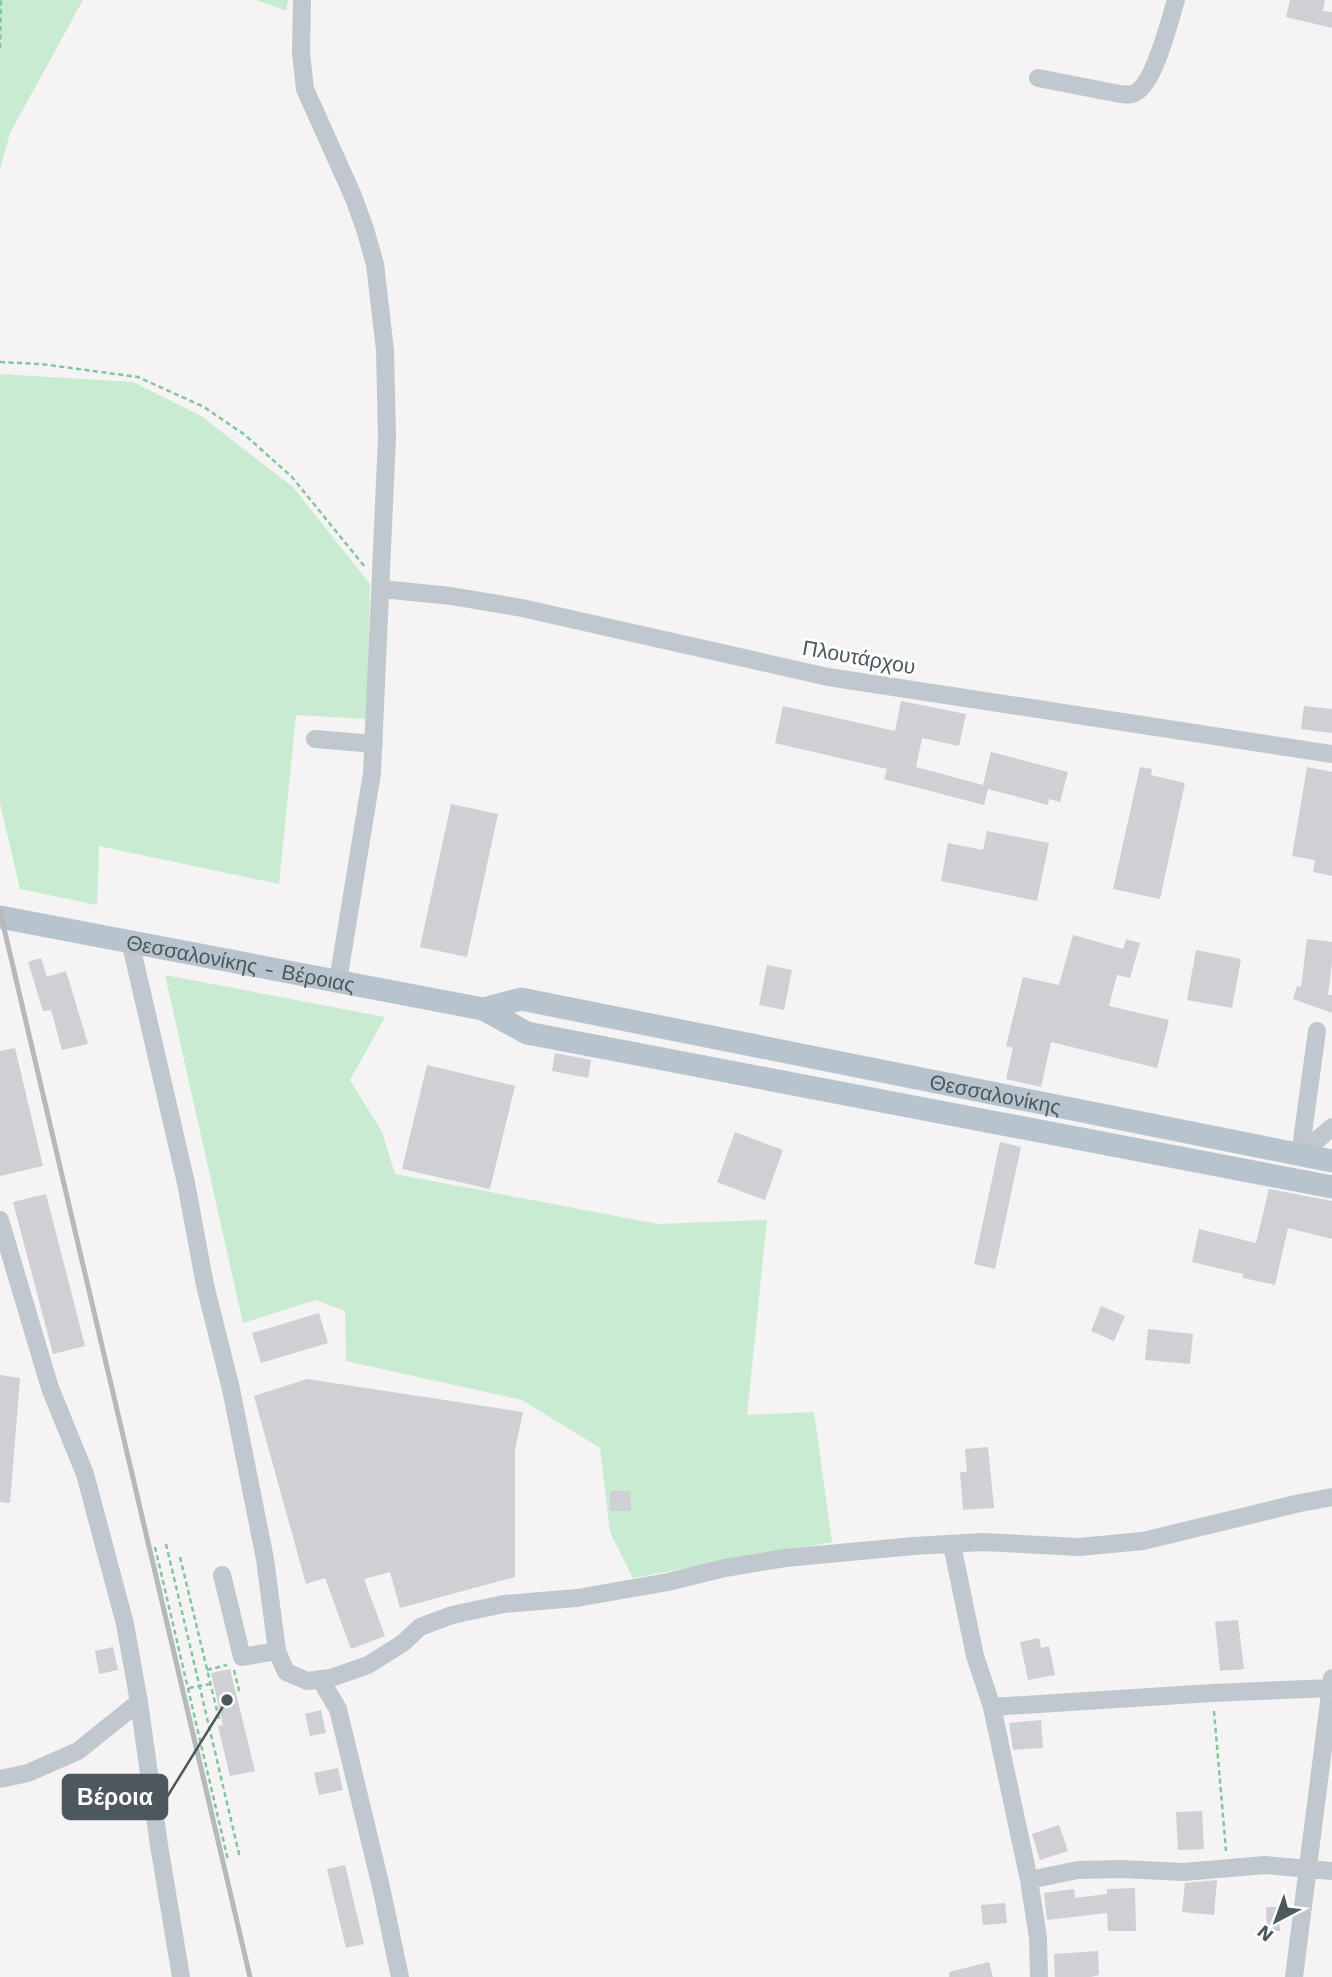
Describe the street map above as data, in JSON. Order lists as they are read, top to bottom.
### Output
{
  "streets": {
    "main road": ["Θεσσαλονίκης - Βέροιας", "Θεσσαλονίκης"],
    "street": ["Πλουτάρχου"]
  },
  "crossings": [
    ["Θεσσαλονίκης - Βέροιας", "Θεσσαλονίκης"]
  ],
  "places": ["Βέροια"],
  "north": "bottom left"
}
